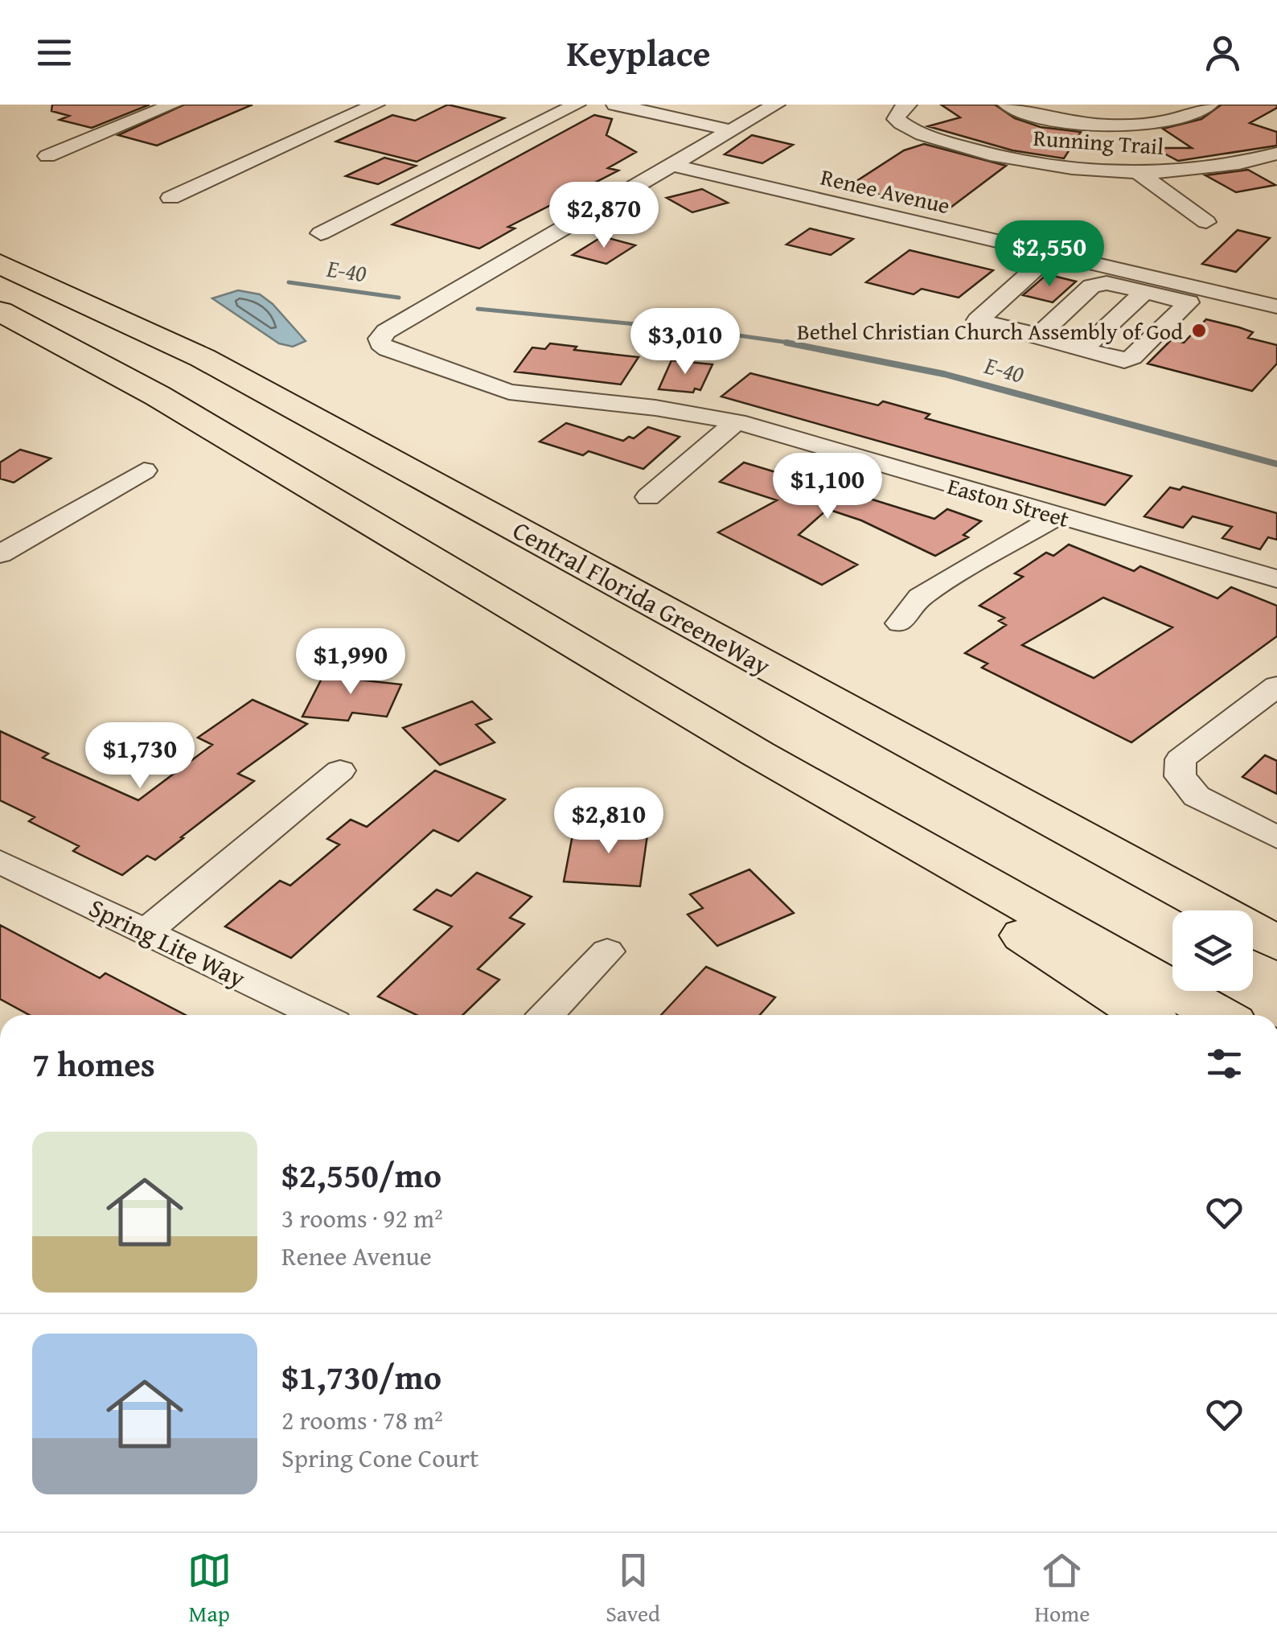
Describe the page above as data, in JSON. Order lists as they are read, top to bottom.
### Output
{
  "streets": {
    "highway": ["Central Florida GreeneWay"],
    "street": [
      "Running Trail",
      "Renee Avenue",
      "Easton Street",
      "Spring Lite Way"
    ]
  },
  "crossings": [
    ["Renee Avenue", "Easton Street"]
  ],
  "water": ["E-40"],
  "places": ["Bethel Christian Church Assembly of God"],
  "page": {
    "header": "Keyplace",
    "price": [
      "$2,870",
      "$2,550",
      "$3,010",
      "$1,100",
      "$1,990",
      "$1,730",
      "$2,810"
    ],
    "heading": "7 homes",
    "list": [
      {
        "name": "$2,550/mo",
        "note": "3 rooms · 92 m² · Renee Avenue"
      },
      {
        "name": "$1,730/mo",
        "note": "2 rooms · 78 m² · Spring Cone Court"
      }
    ],
    "tabs": ["Map", "Saved", "Home"]
  }
}
